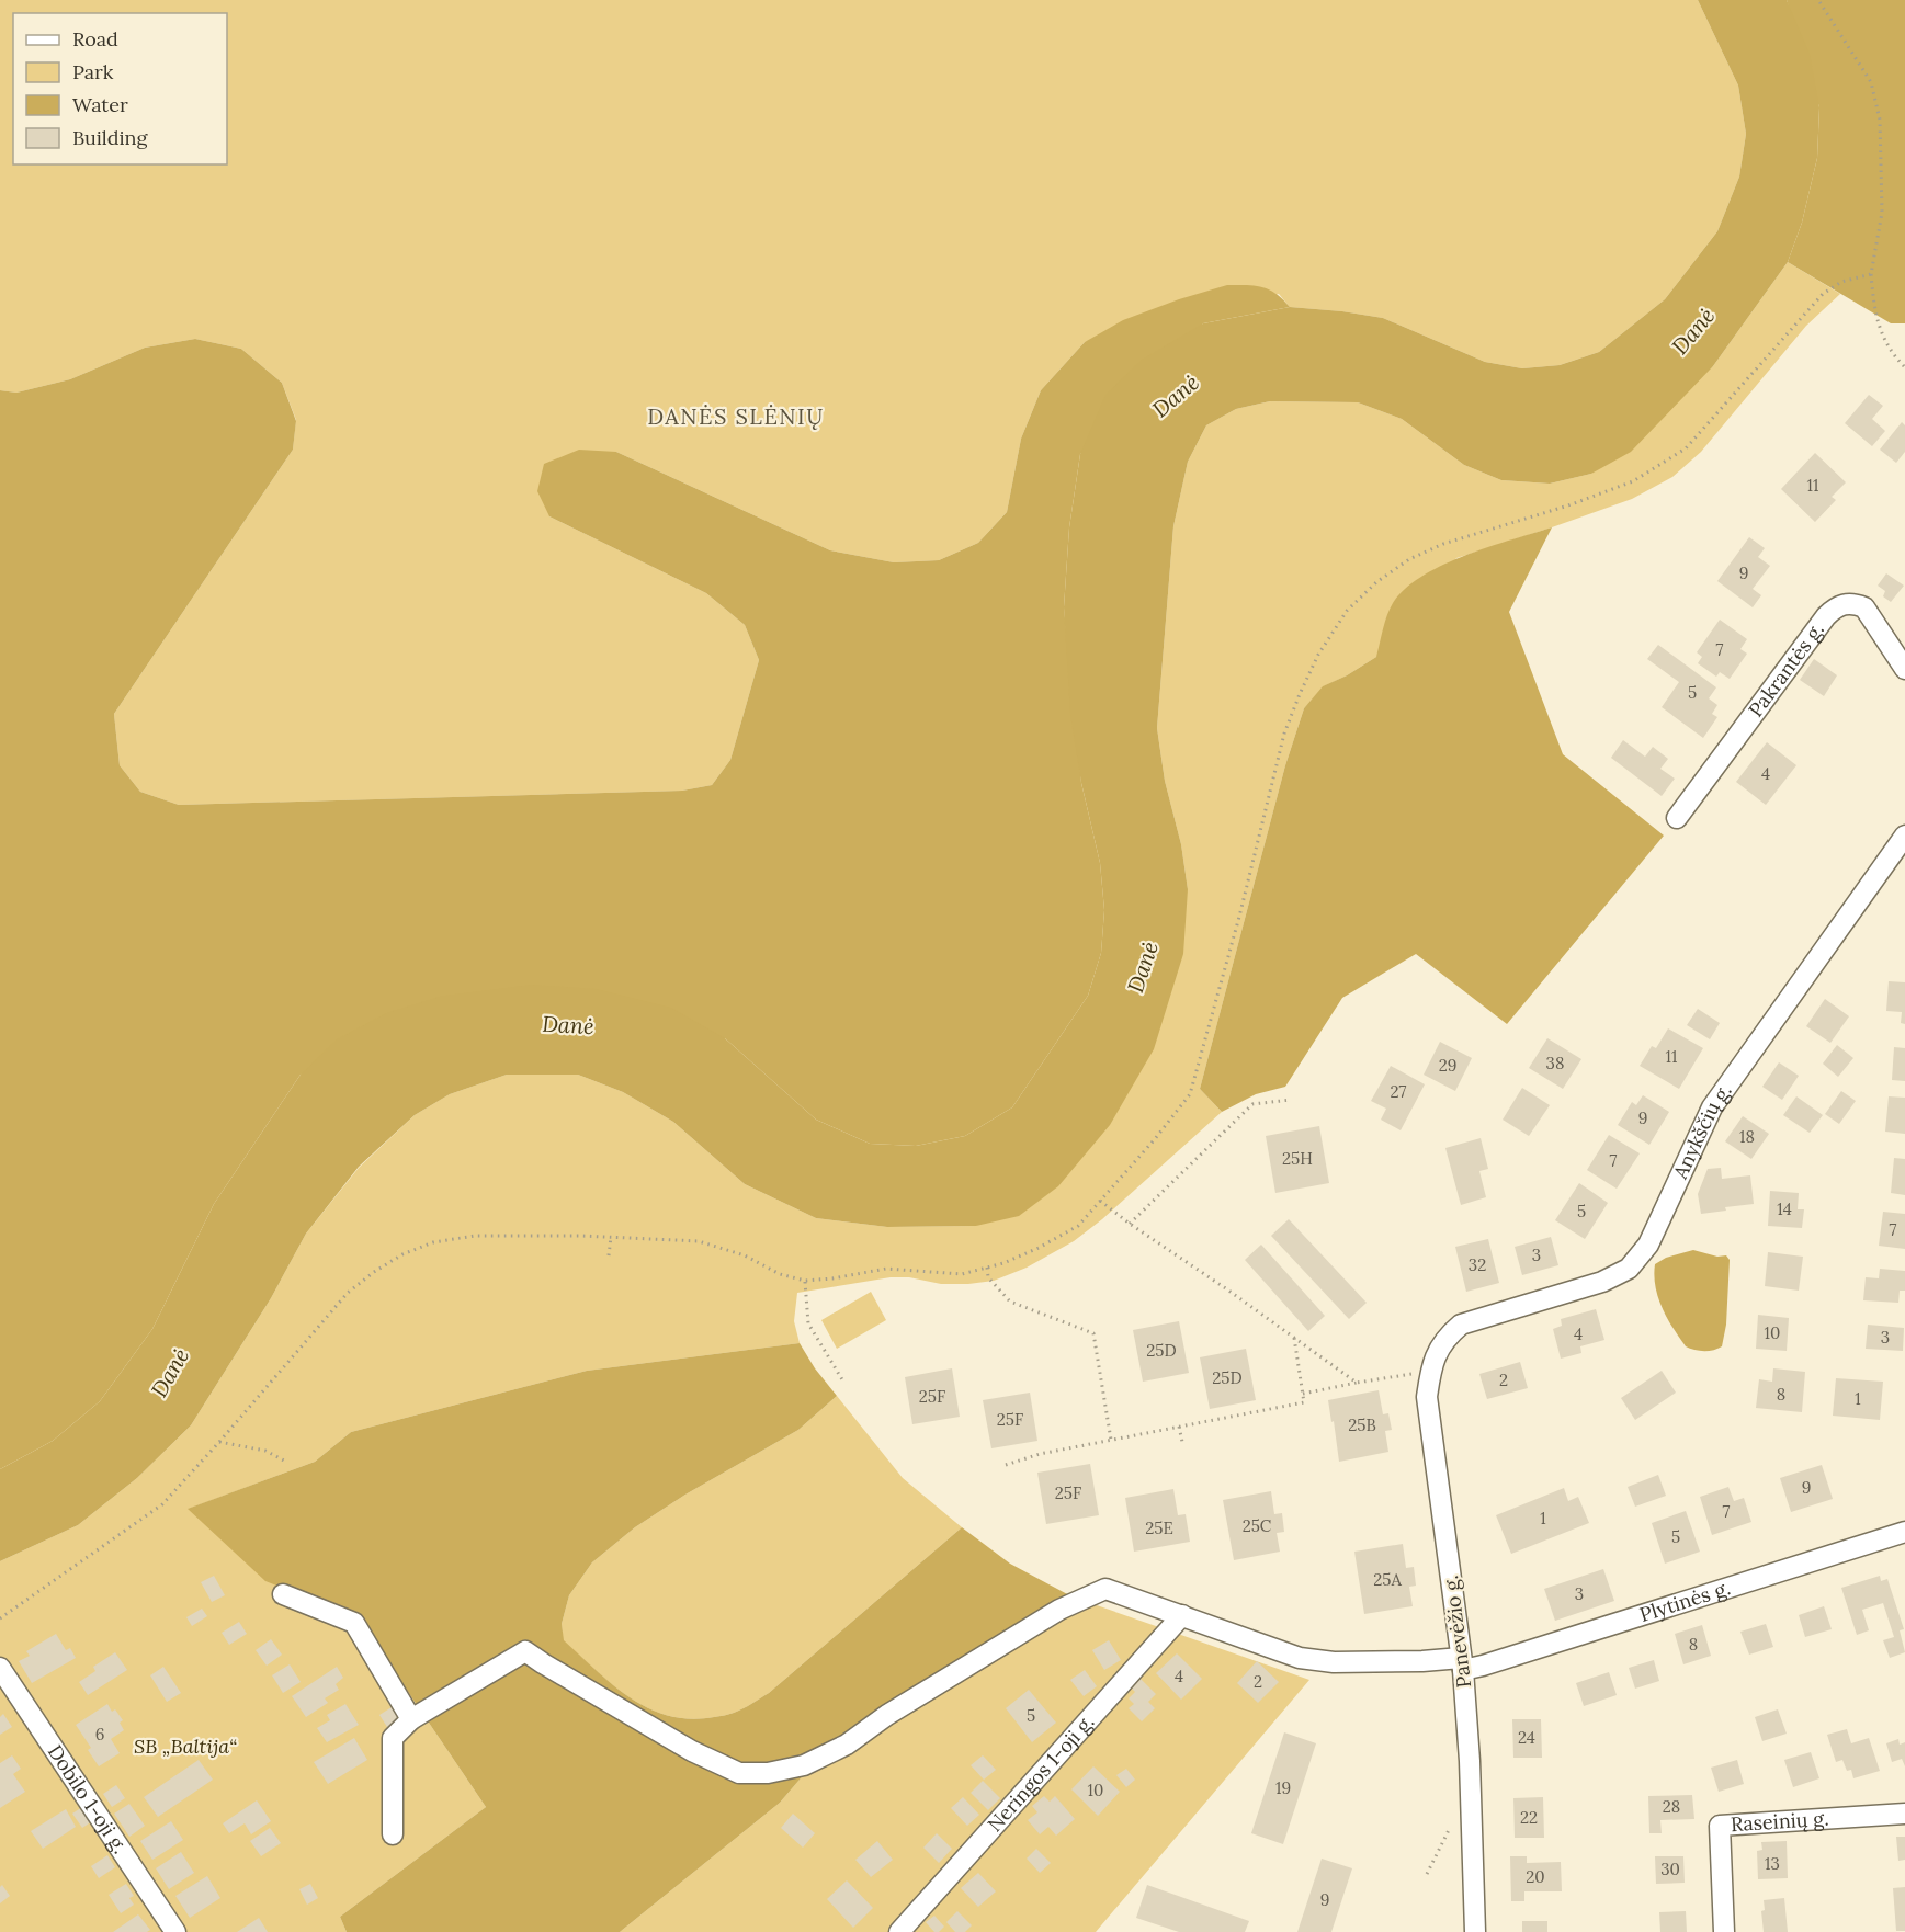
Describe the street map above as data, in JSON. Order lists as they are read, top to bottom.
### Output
{
  "streets": {
    "street": [
      "Pakrantės g.",
      "Anykščių g.",
      "Plytinės g.",
      "Panevėžio g.",
      "Neringos 1-oji g.",
      "Dobilo 1-oji g.",
      "Raseinių g."
    ]
  },
  "crossings": [
    ["Anykščių g.", "Panevėžio g."],
    ["Plytinės g.", "Panevėžio g."],
    ["Plytinės g.", "Neringos 1-oji g."]
  ],
  "districts": ["DANĖS SLĖNIŲ"],
  "water": ["Danė"],
  "parks": ["SB „Baltija“"],
  "house_numbers": [
    "11",
    "9",
    "7",
    "5",
    "4",
    "11",
    "38",
    "29",
    "27",
    "9",
    "18",
    "25H",
    "7",
    "14",
    "5",
    "7",
    "3",
    "32",
    "10",
    "4",
    "3",
    "25D",
    "25D",
    "2",
    "8",
    "25F",
    "1",
    "25F",
    "25B",
    "9",
    "25F",
    "7",
    "1",
    "25C",
    "25E",
    "5",
    "25A",
    "3",
    "8",
    "4",
    "2",
    "5",
    "6",
    "24",
    "19",
    "10",
    "28",
    "22",
    "13",
    "30",
    "20",
    "9"
  ],
  "legend": [
    "Road",
    "Park",
    "Water",
    "Building"
  ]
}
